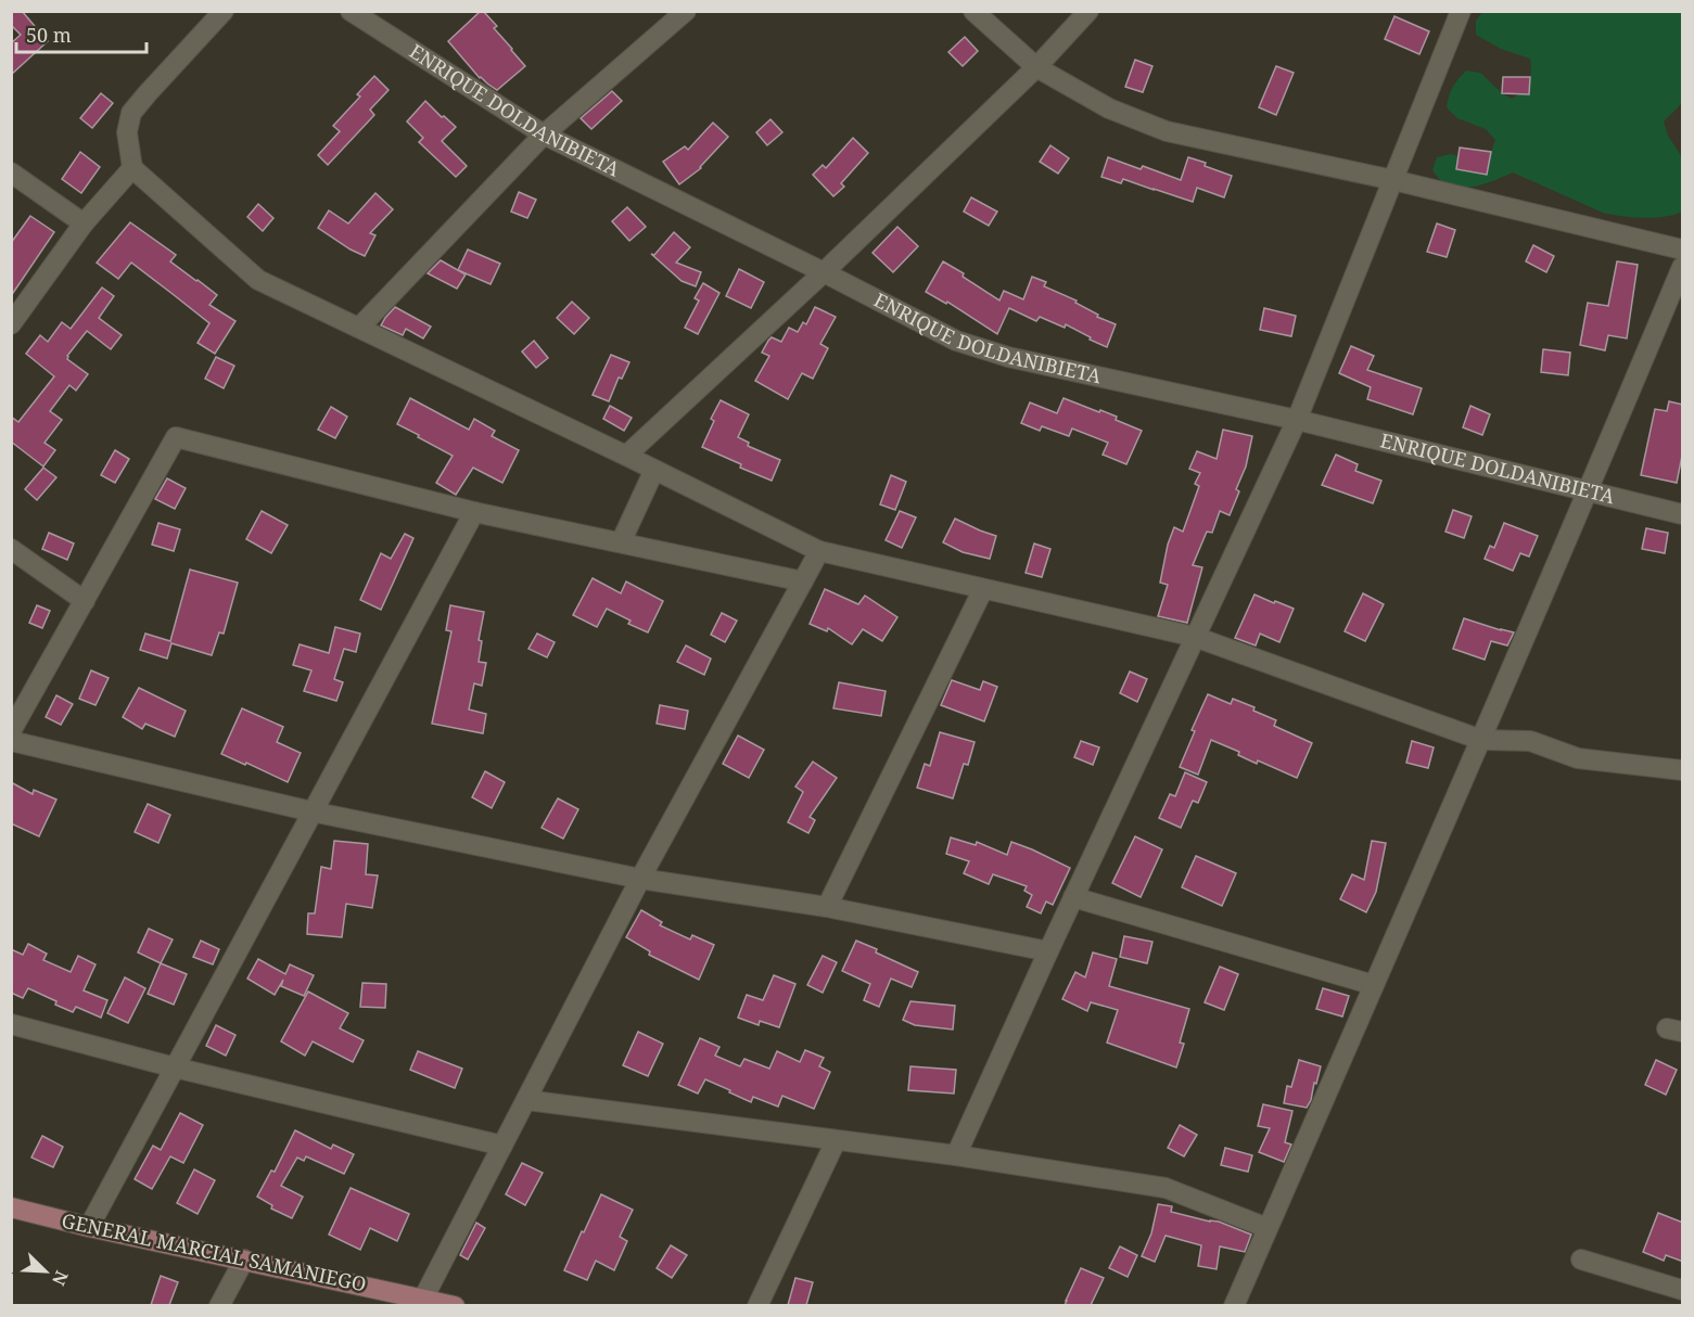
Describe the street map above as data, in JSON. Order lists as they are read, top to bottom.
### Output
{
  "streets": {
    "main road": ["GENERAL MARCIAL SAMANIEGO"],
    "street": ["ENRIQUE DOLDANIBIETA"]
  },
  "scale_bar": "50 m",
  "north": "bottom right"
}
